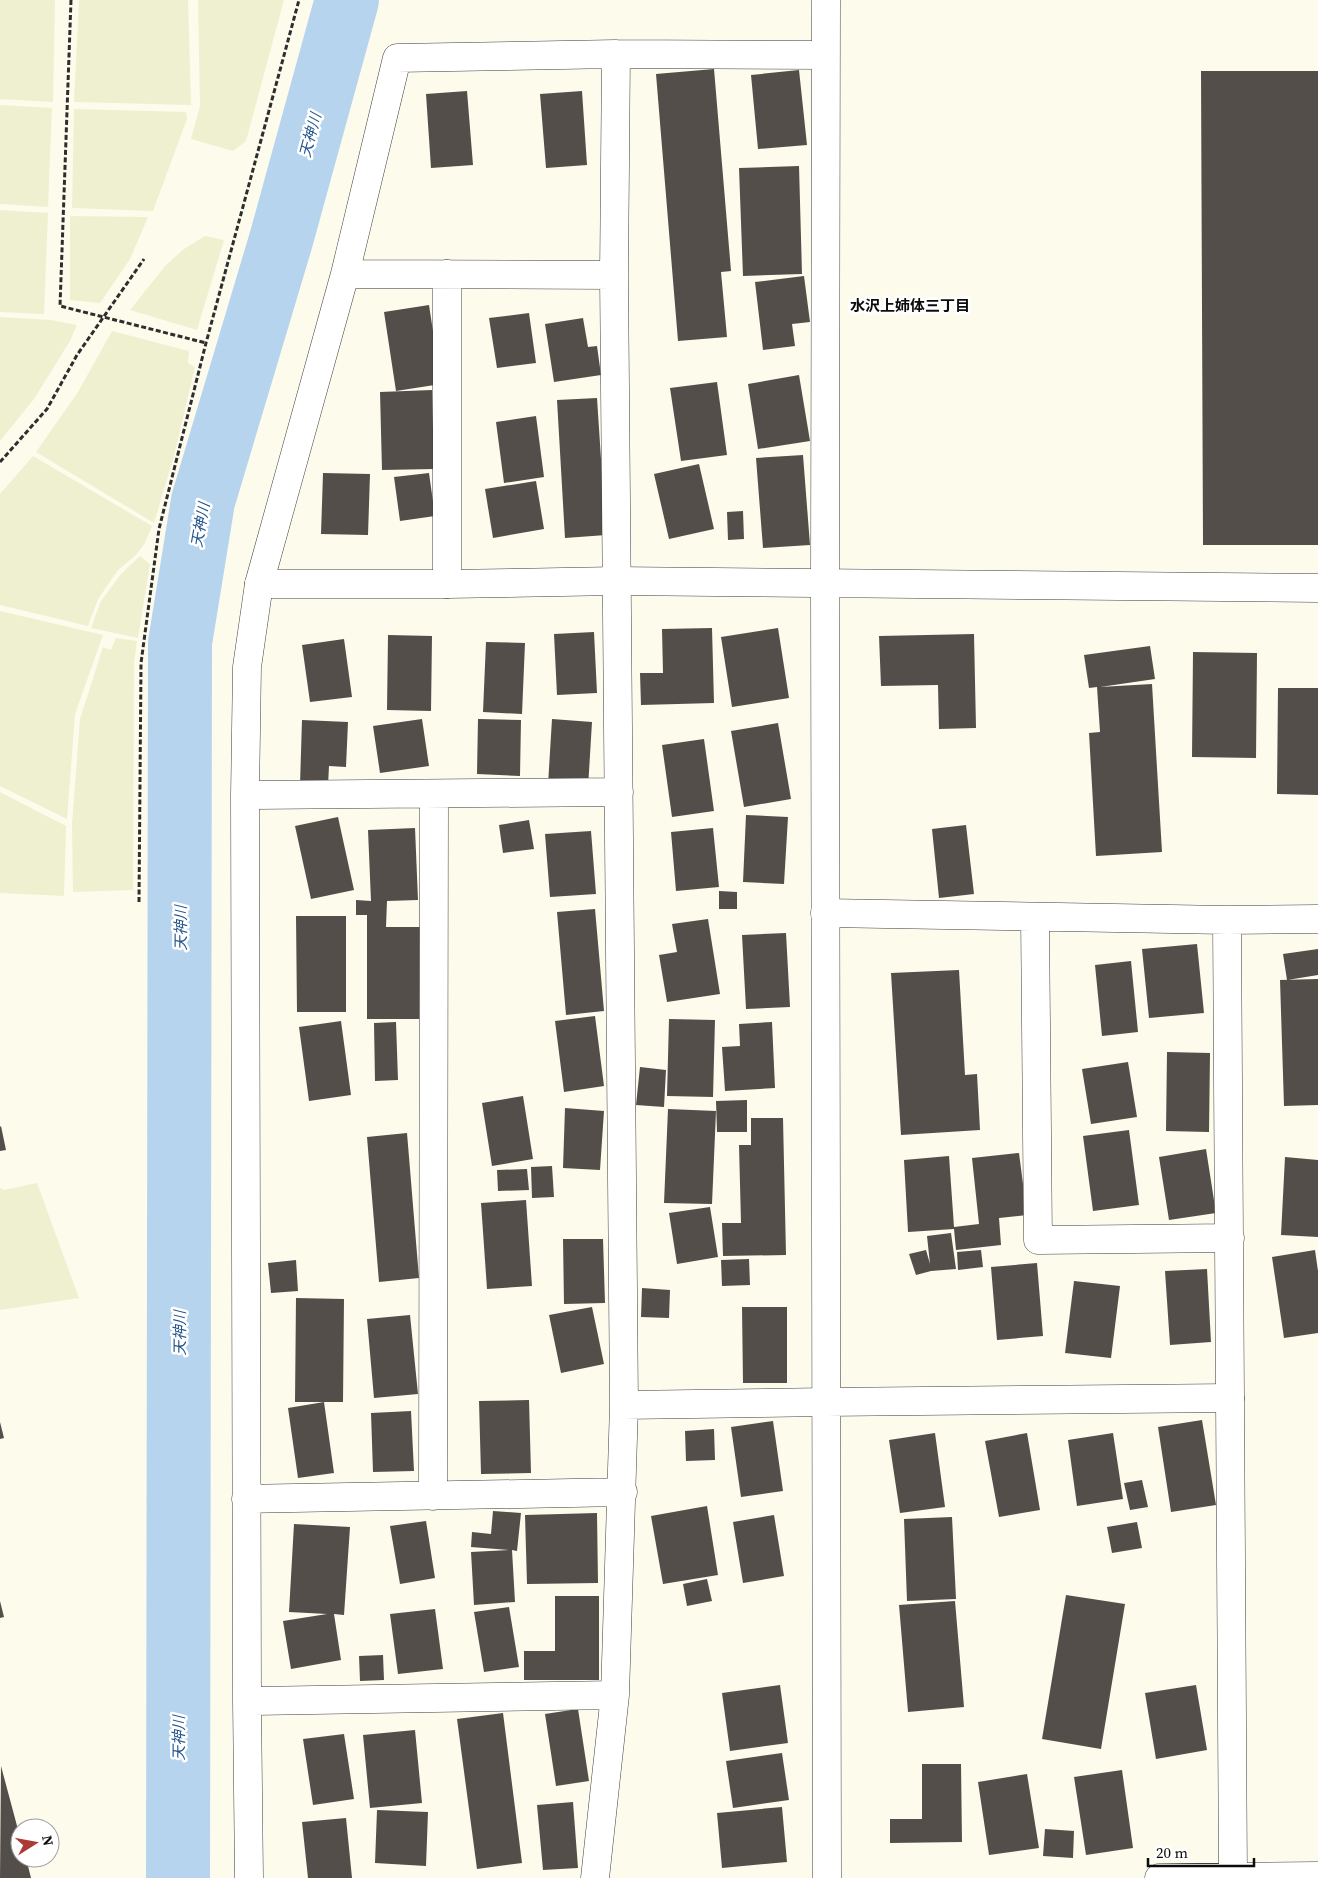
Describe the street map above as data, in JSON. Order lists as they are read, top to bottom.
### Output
{
  "districts": ["水沢上姉体三丁目"],
  "water": ["天神川"],
  "scale_bar": "20 m",
  "north": "right"
}
